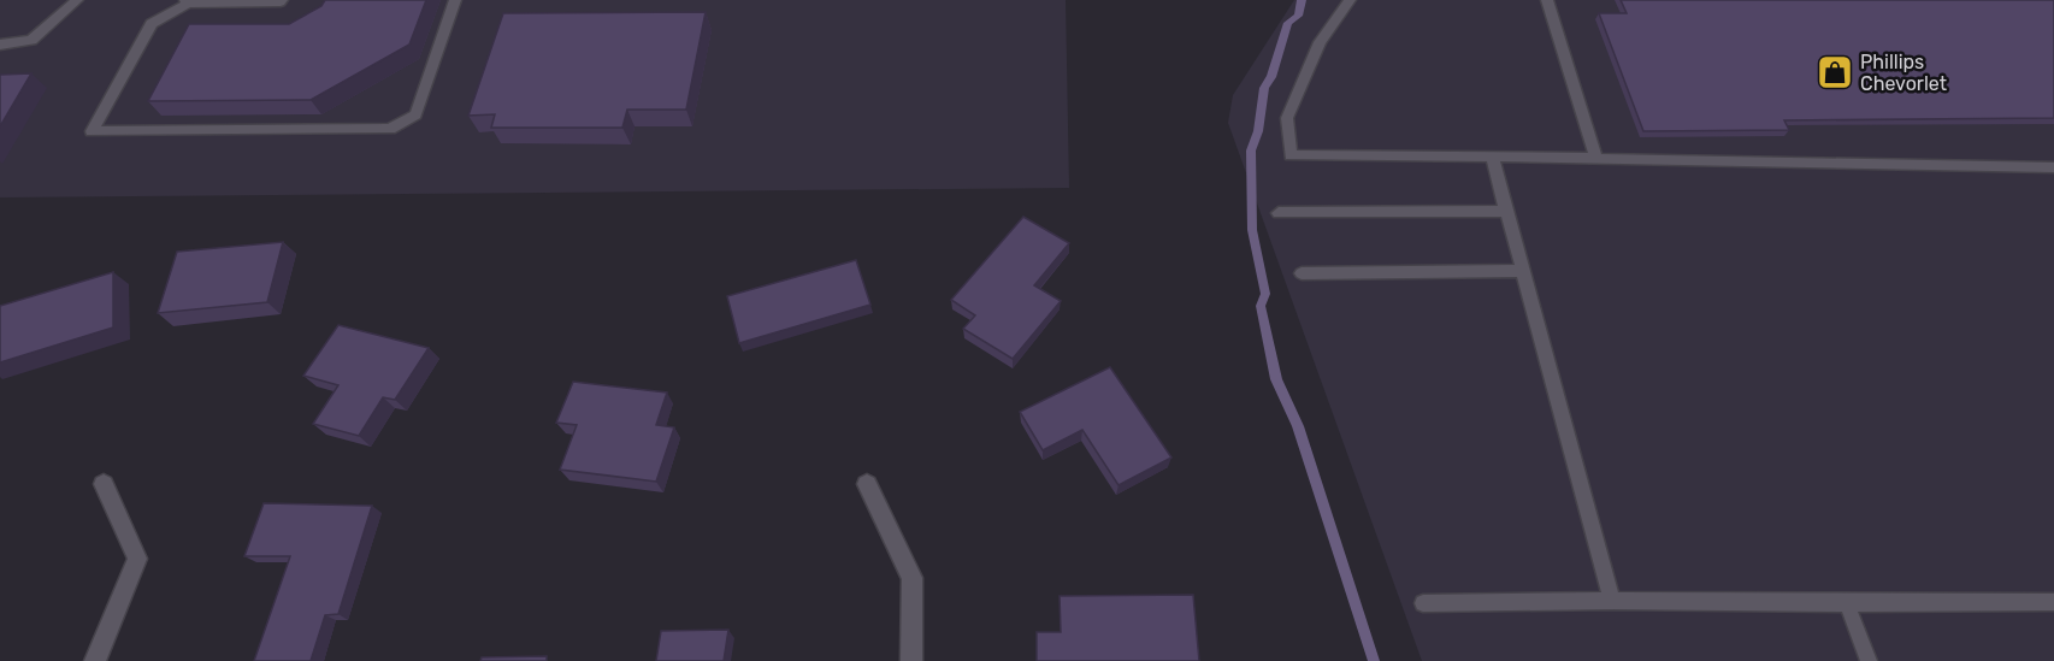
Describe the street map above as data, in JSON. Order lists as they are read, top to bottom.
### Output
{
  "places": {
    "shop": ["Phillips Chevorlet"]
  }
}
